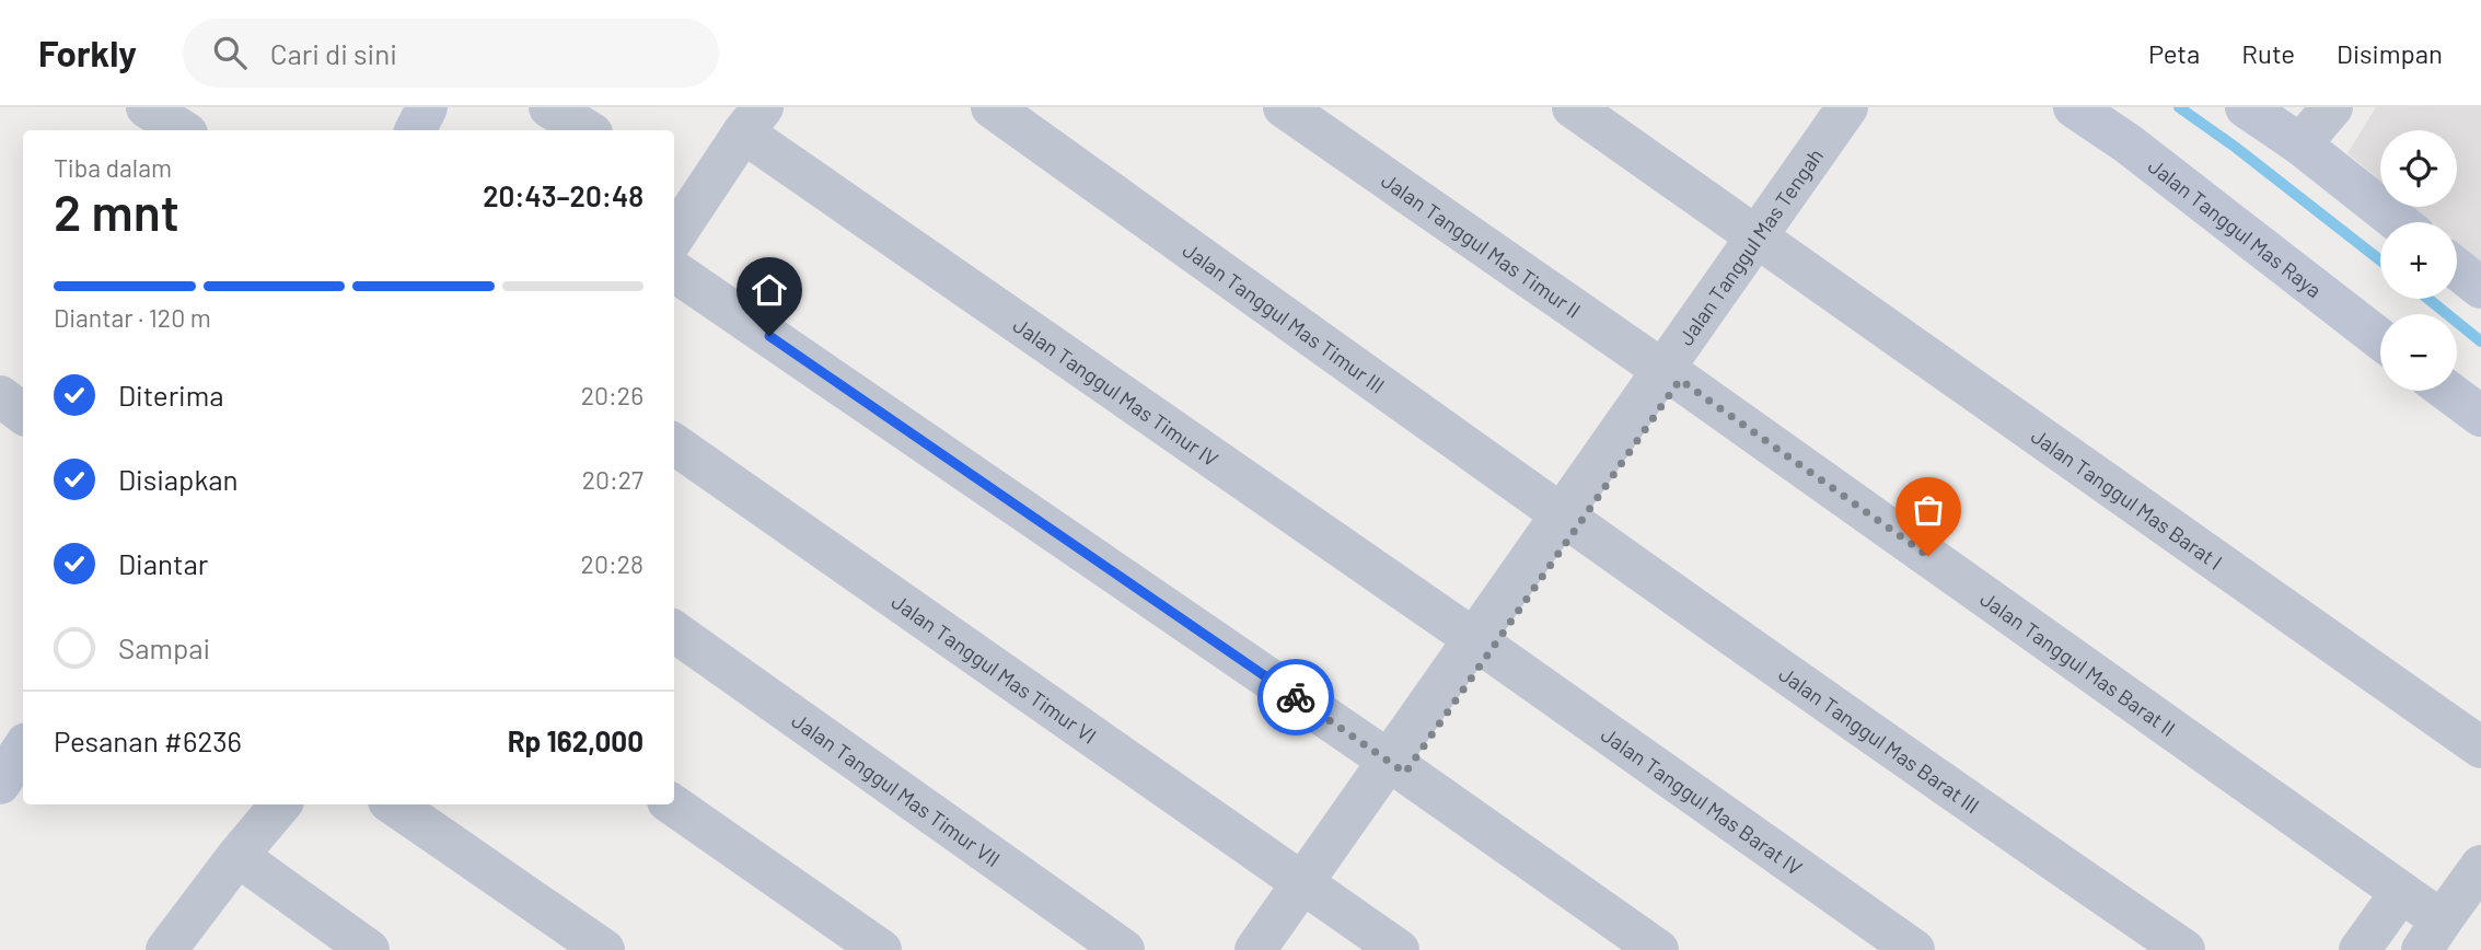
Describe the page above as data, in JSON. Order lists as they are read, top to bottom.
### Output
{
  "streets": {
    "street": [
      "Jalan Tanggul Mas Raya",
      "Jalan Tanggul Mas Timur II",
      "Jalan Tanggul Mas Tengah",
      "Jalan Tanggul Mas Timur III",
      "Jalan Tanggul Mas Timur IV",
      "Jalan Tanggul Mas Barat I",
      "Jalan Tanggul Mas Barat II",
      "Jalan Tanggul Mas Timur VI",
      "Jalan Tanggul Mas Barat III",
      "Jalan Tanggul Mas Timur VII",
      "Jalan Tanggul Mas Barat IV"
    ]
  },
  "crossings": [
    ["Jalan Tanggul Mas Timur II", "Jalan Tanggul Mas Tengah"],
    ["Jalan Tanggul Mas Timur II", "Jalan Tanggul Mas Barat II"],
    ["Jalan Tanggul Mas Tengah", "Jalan Tanggul Mas Timur III"],
    ["Jalan Tanggul Mas Tengah", "Jalan Tanggul Mas Timur IV"],
    ["Jalan Tanggul Mas Tengah", "Jalan Tanggul Mas Barat I"],
    ["Jalan Tanggul Mas Tengah", "Jalan Tanggul Mas Barat II"],
    ["Jalan Tanggul Mas Tengah", "Jalan Tanggul Mas Timur VI"],
    ["Jalan Tanggul Mas Tengah", "Jalan Tanggul Mas Barat III"],
    ["Jalan Tanggul Mas Tengah", "Jalan Tanggul Mas Barat IV"],
    ["Jalan Tanggul Mas Timur III", "Jalan Tanggul Mas Barat III"],
    ["Jalan Tanggul Mas Timur IV", "Jalan Tanggul Mas Barat IV"]
  ],
  "page": {
    "header": "Forkly",
    "search": "Cari di sini",
    "nav": ["Peta", "Rute", "Disimpan"],
    "map_buttons": ["+", "−"],
    "heading": ["2 mnt", "Tiba dalam", "20:43–20:48"],
    "panel": ["Pesanan #6236", "Rp 162,000"],
    "bar": "Diantar · 120 m",
    "list": [
      ["Diterima", "20:26"],
      ["Disiapkan", "20:27"],
      ["Diantar", "20:28"],
      "Sampai"
    ]
  }
}
